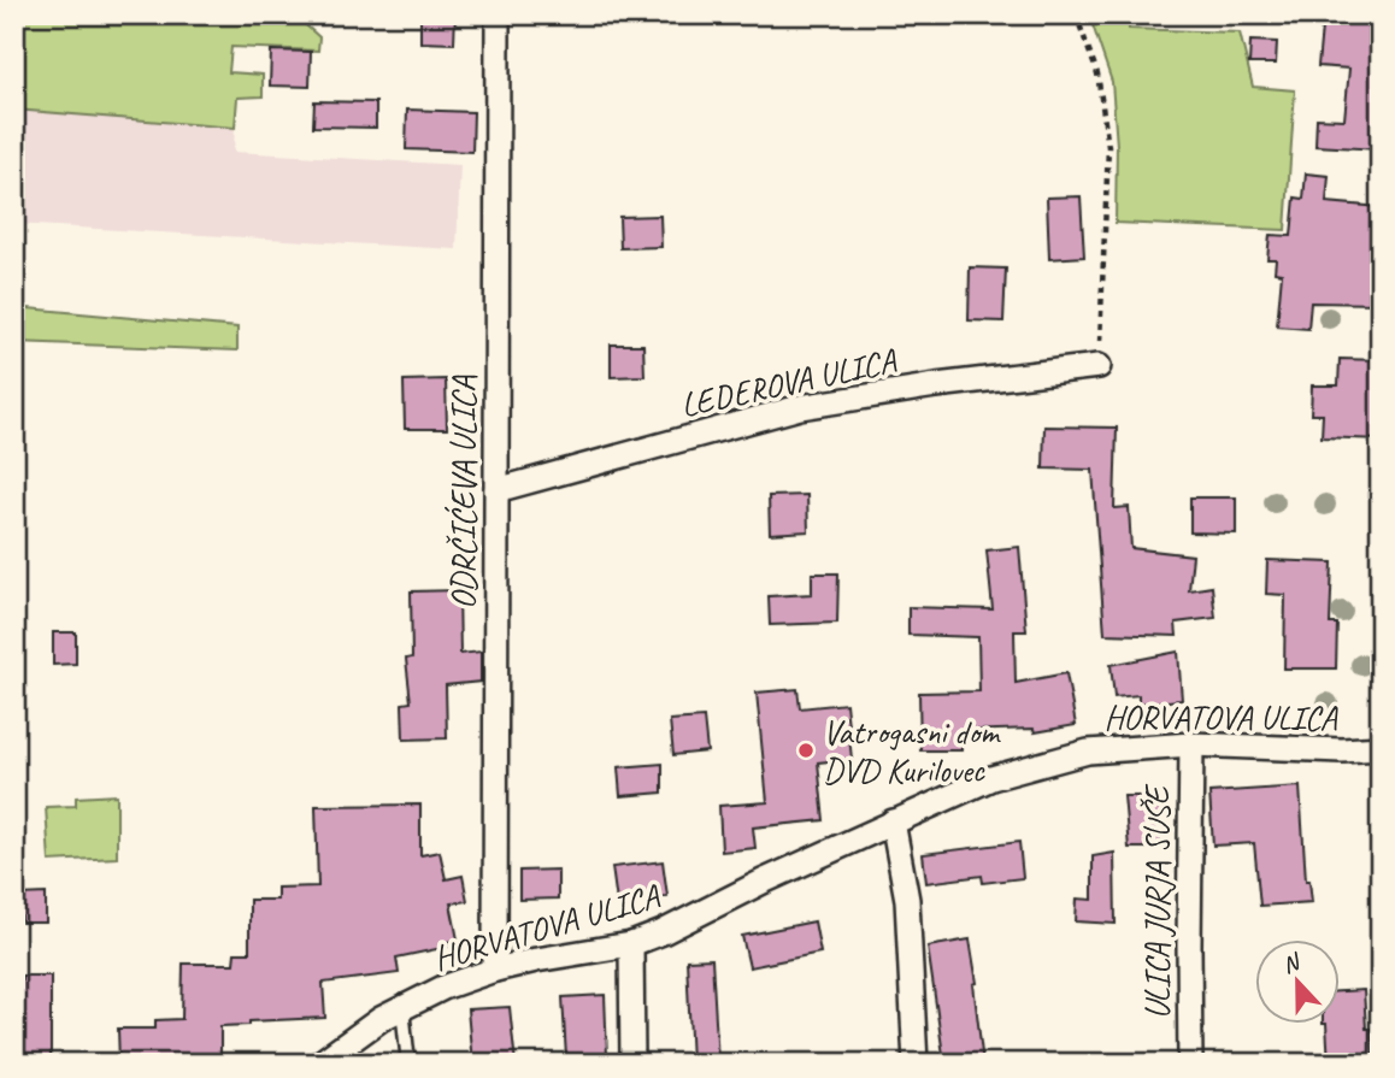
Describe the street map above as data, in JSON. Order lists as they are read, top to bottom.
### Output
{
  "streets": {
    "street": [
      "LEDEROVA ULICA",
      "ODRČIĆEVA ULICA",
      "HORVATOVA ULICA",
      "ULICA JURJA SUŠE"
    ]
  },
  "crossings": [
    ["LEDEROVA ULICA", "ODRČIĆEVA ULICA"],
    ["ODRČIĆEVA ULICA", "HORVATOVA ULICA"],
    ["HORVATOVA ULICA", "ULICA JURJA SUŠE"]
  ],
  "places": ["Vatrogasni dom DVD Kurilovec"],
  "north": "top"
}
